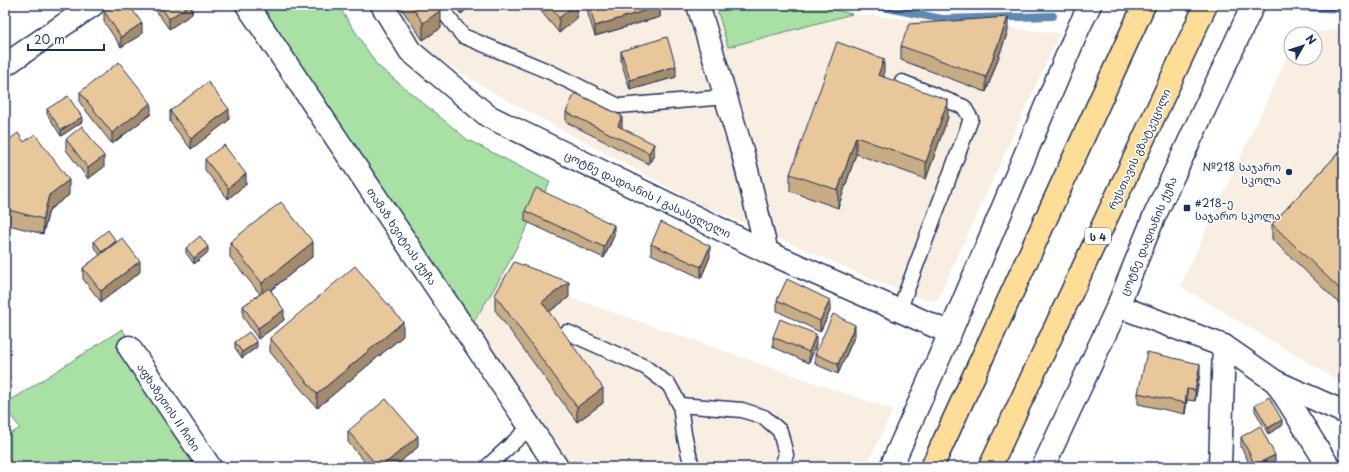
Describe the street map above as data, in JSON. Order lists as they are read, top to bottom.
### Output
{
  "streets": {
    "highway": ["რუსთავის გზატკეცილი", "ს 4"],
    "street": [
      "ცოტნე დადიანის I გასასვლელი",
      "თამაზ ხვიტიას ქუჩა",
      "ცოტნე დადიანის ქუჩა",
      "აფხაზეთის II ჩიხი"
    ]
  },
  "places": {
    "other": ["№218 საჯარო სკოლა"],
    "transit": ["#218-ე საჯარო სკოლა"]
  },
  "scale_bar": "20 m",
  "north": "top right"
}
